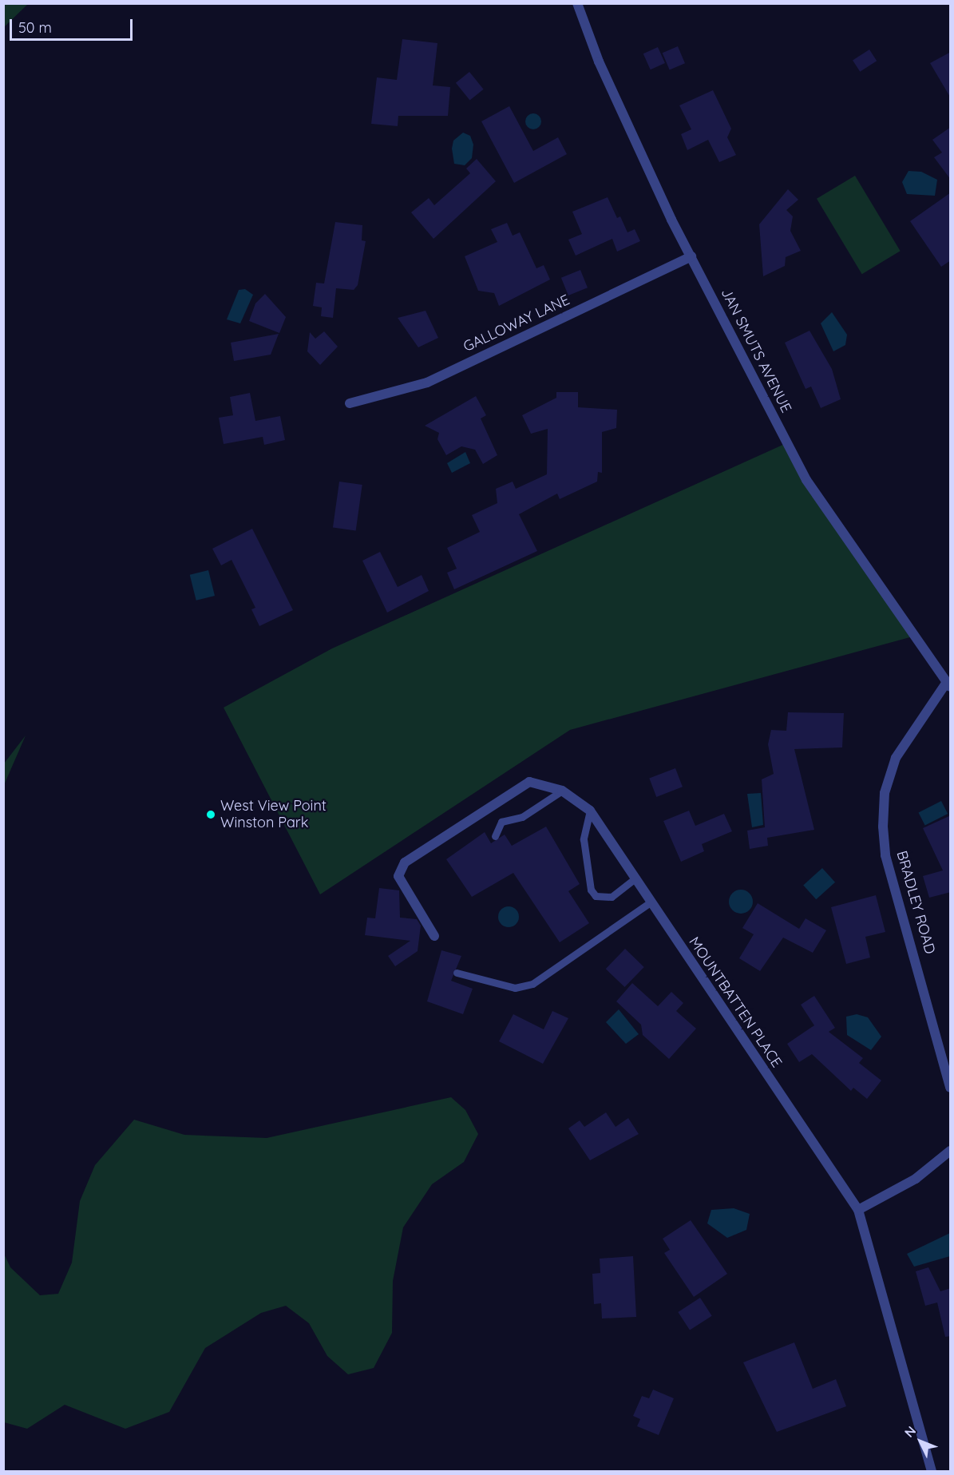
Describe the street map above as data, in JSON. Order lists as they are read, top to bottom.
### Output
{
  "streets": {
    "street": [
      "GALLOWAY LANE",
      "JAN SMUTS AVENUE",
      "BRADLEY ROAD",
      "MOUNTBATTEN PLACE"
    ]
  },
  "crossings": [
    ["GALLOWAY LANE", "JAN SMUTS AVENUE"],
    ["JAN SMUTS AVENUE", "BRADLEY ROAD"]
  ],
  "places": ["West View Point Winston Park"],
  "scale_bar": "50 m",
  "north": "top left"
}
